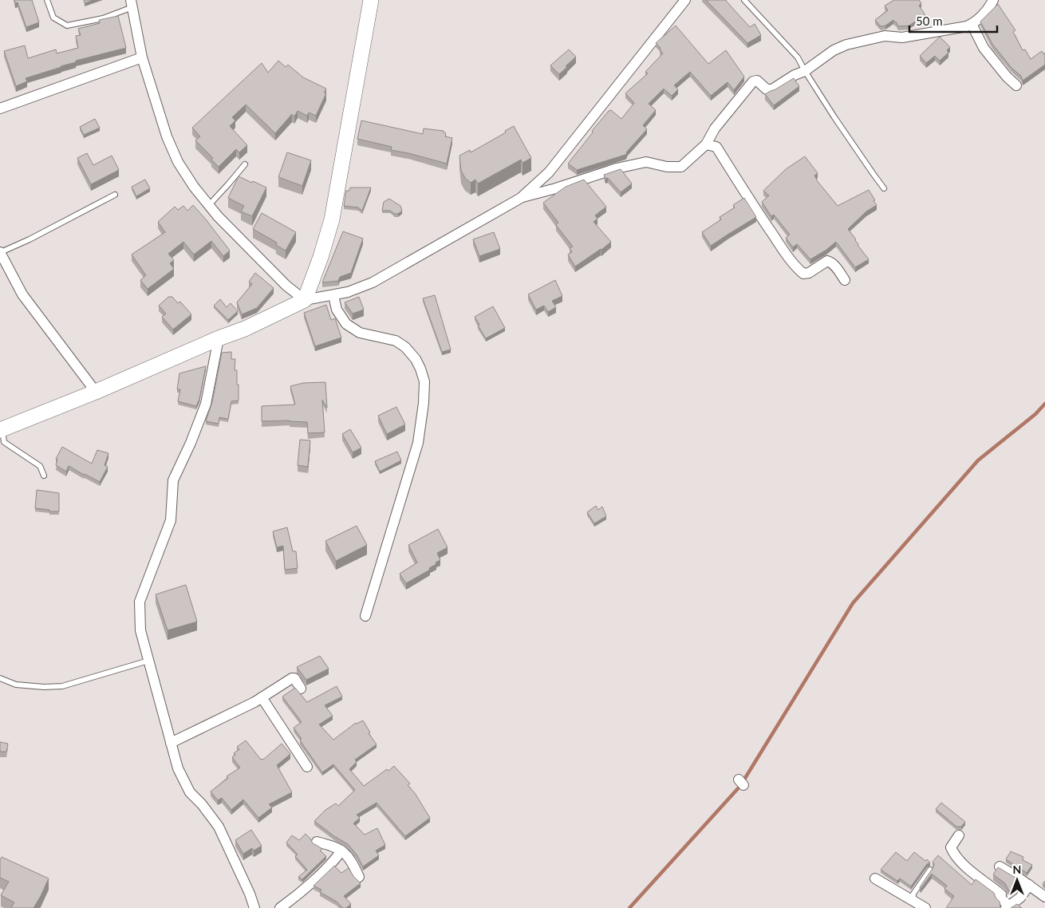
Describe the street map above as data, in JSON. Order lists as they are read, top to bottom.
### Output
{
  "scale_bar": "50 m",
  "north": "top"
}
